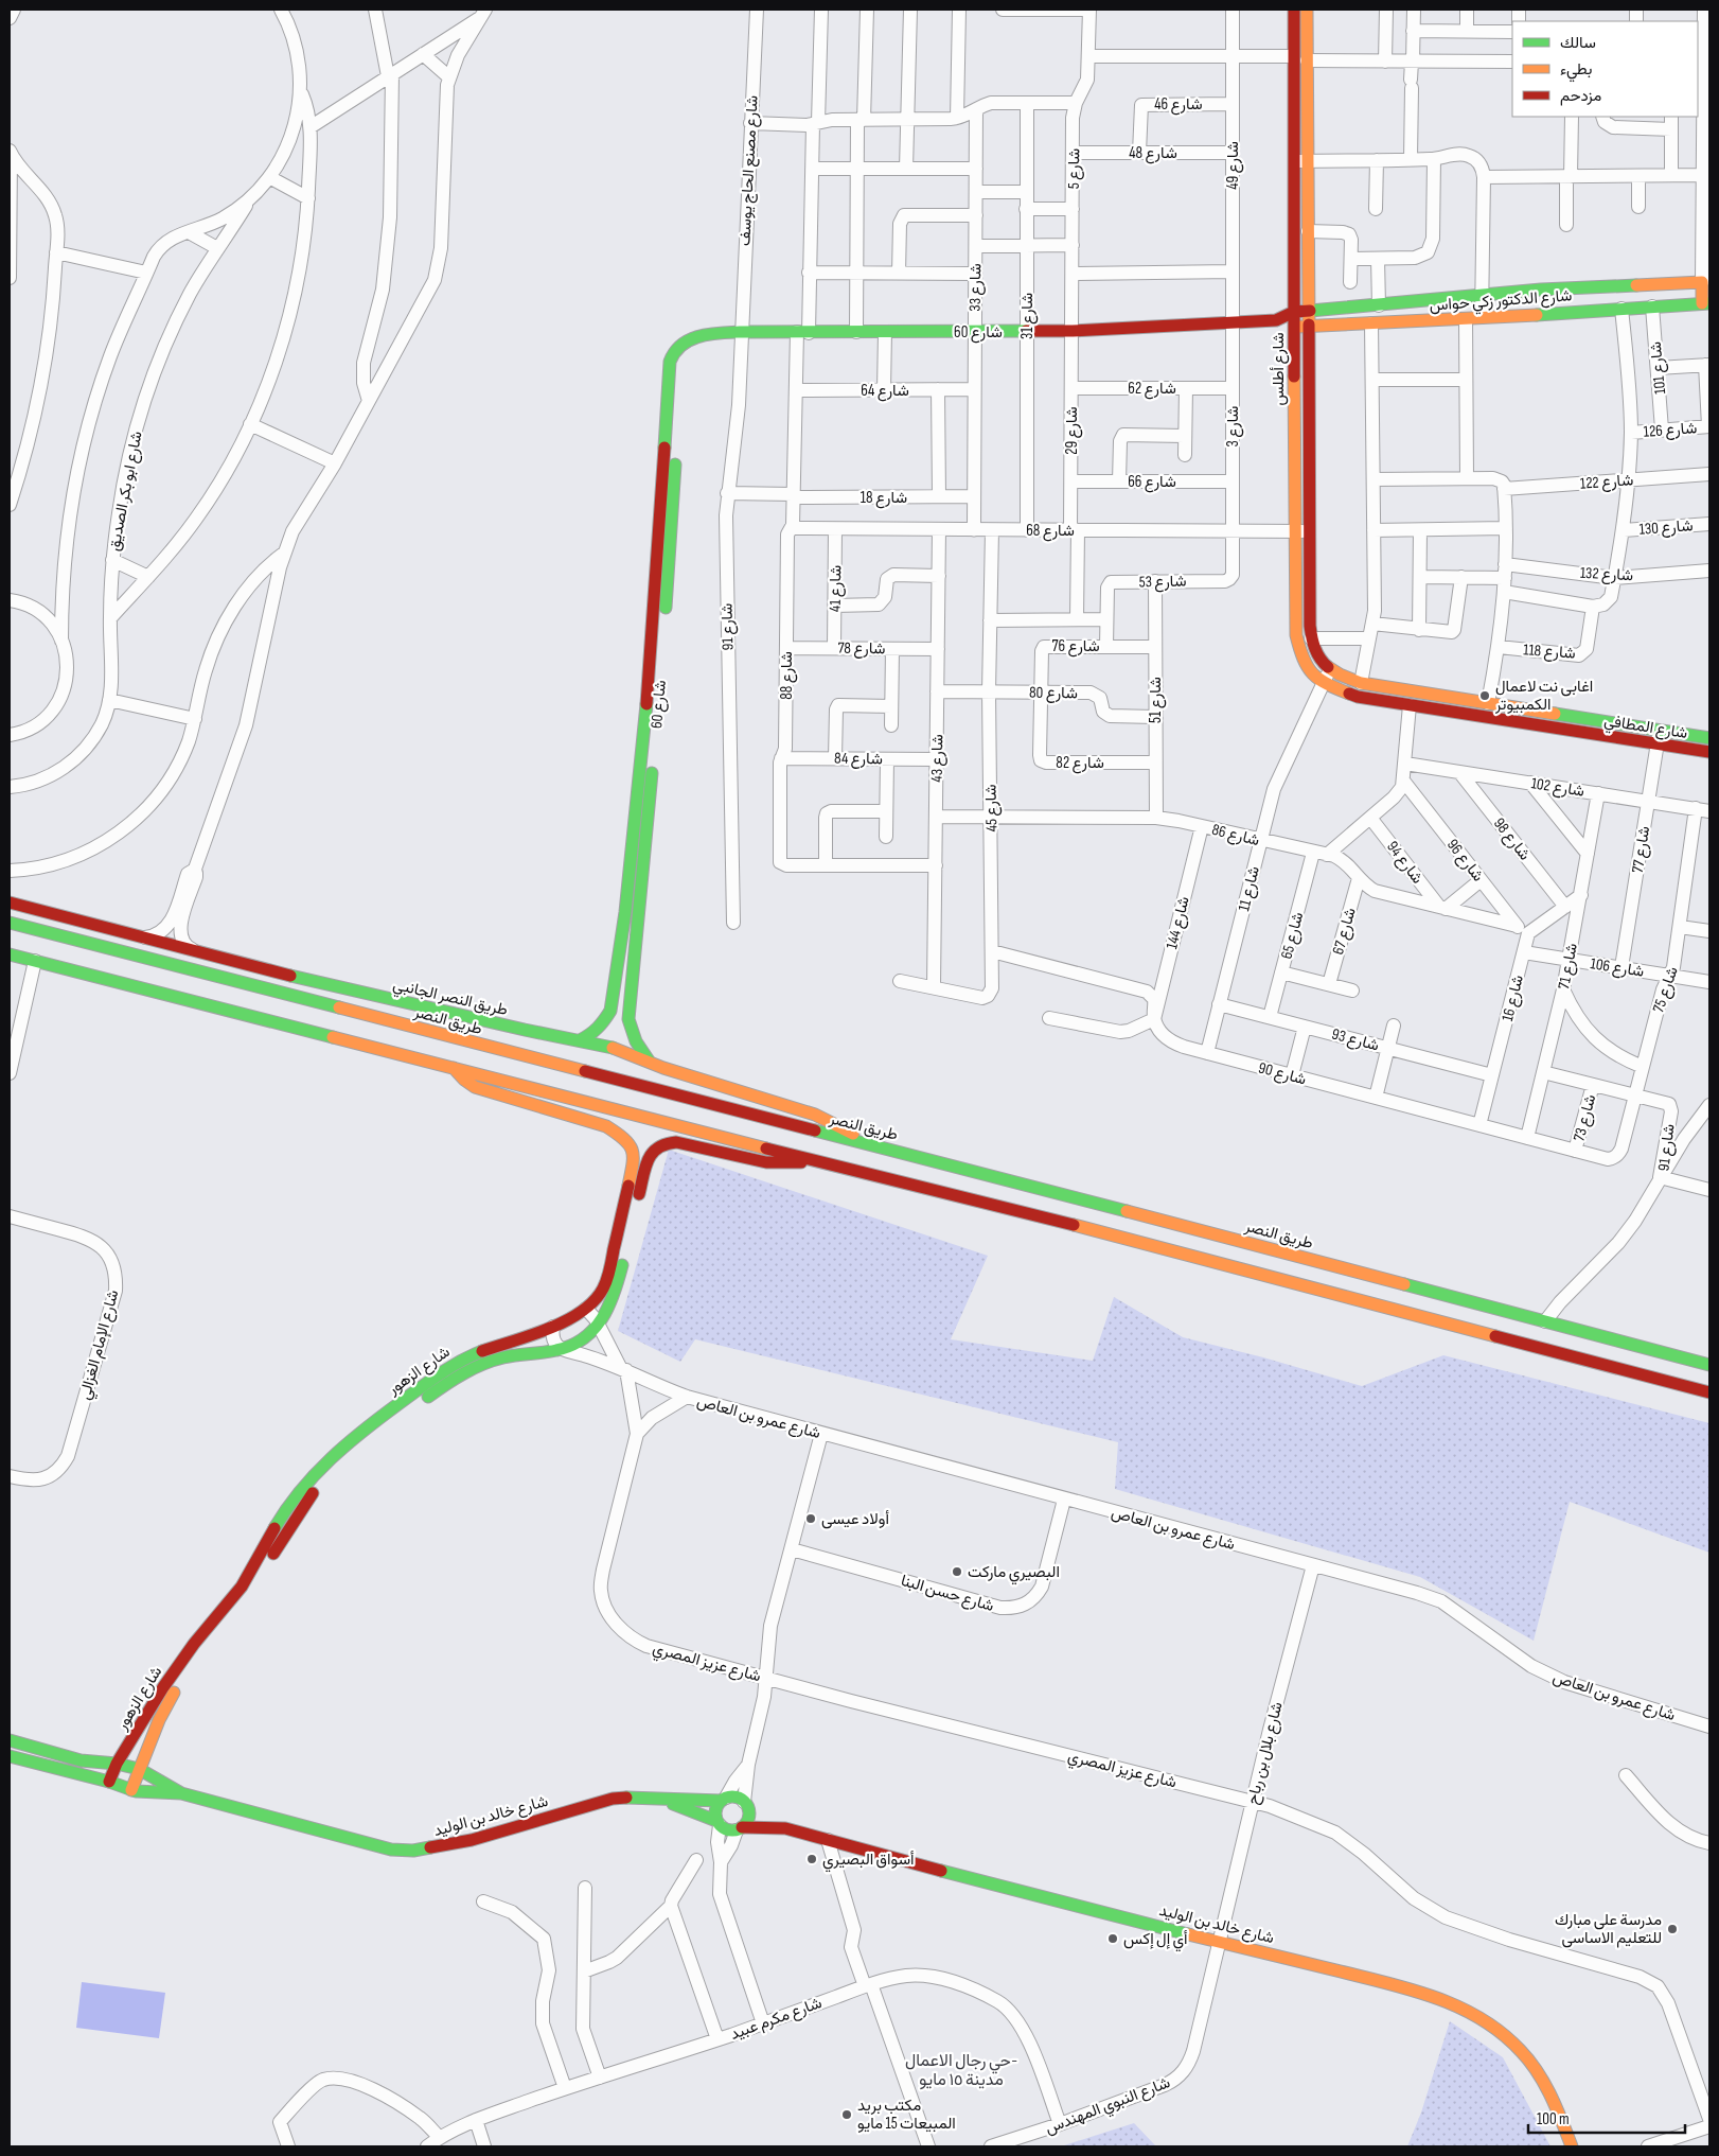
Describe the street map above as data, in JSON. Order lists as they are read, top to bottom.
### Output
{
  "streets": {
    "main road": [
      "شارع الدكتور زكي حواس",
      "شارع 60",
      "شارع أطلس",
      "شارع المطافي",
      "طريق النصر الجانبي",
      "طريق النصر",
      "شارع الزهور",
      "شارع خالد بن الوليد"
    ],
    "street": [
      "شارع 46",
      "شارع 48",
      "شارع 49",
      "شارع 5",
      "شارع مصنع الحاج يوسف",
      "شارع 33",
      "شارع 31",
      "شارع 101",
      "شارع 62",
      "شارع 64",
      "شارع 3",
      "شارع 126",
      "شارع 29",
      "شارع 66",
      "شارع 122",
      "شارع ابو بكر الصديق",
      "شارع 18",
      "شارع 130",
      "شارع 68",
      "شارع 132",
      "شارع 53",
      "شارع 41",
      "شارع 91",
      "شارع 76",
      "شارع 78",
      "شارع 118",
      "شارع 88",
      "شارع 80",
      "شارع 51",
      "شارع 84",
      "شارع 43",
      "شارع 82",
      "شارع 102",
      "شارع 45",
      "شارع 86",
      "شارع 98",
      "شارع 77",
      "شارع 96",
      "شارع 94",
      "شارع 11",
      "شارع 144",
      "شارع 67",
      "شارع 65",
      "شارع 71",
      "شارع 106",
      "شارع 75",
      "شارع 16",
      "شارع 93",
      "شارع 90",
      "شارع 73",
      "شارع الإمام الغزالي",
      "شارع عمرو بن العاص",
      "شارع حسن البنا",
      "شارع عزيز المصري",
      "شارع بلال بن رباح",
      "شارع مكرم عبيد",
      "شارع النبوي المهندس"
    ]
  },
  "crossings": [
    ["شارع 46", "شارع 48"],
    ["شارع 46", "شارع 49"],
    ["شارع 48", "شارع 49"],
    ["شارع 48", "شارع 5"],
    ["شارع 49", "شارع 60"],
    ["شارع 49", "شارع 3"],
    ["شارع 5", "شارع 60"],
    ["شارع 5", "شارع 29"],
    ["شارع مصنع الحاج يوسف", "شارع 60"],
    ["شارع مصنع الحاج يوسف", "شارع 91"],
    ["شارع 33", "شارع 60"],
    ["شارع 33", "شارع 64"],
    ["شارع 33", "شارع 18"],
    ["شارع 33", "شارع 68"],
    ["شارع الدكتور زكي حواس", "شارع 60"],
    ["شارع الدكتور زكي حواس", "شارع 101"],
    ["شارع الدكتور زكي حواس", "شارع أطلس"],
    ["شارع 31", "شارع 60"],
    ["شارع 31", "شارع 68"],
    ["شارع 60", "شارع أطلس"],
    ["شارع 60", "شارع 3"],
    ["شارع 60", "شارع 29"],
    ["شارع 60", "شارع 91"],
    ["شارع 60", "شارع 88"],
    ["شارع 60", "طريق النصر الجانبي"],
    ["شارع 101", "شارع 126"],
    ["شارع أطلس", "شارع 68"],
    ["شارع أطلس", "شارع المطافي"],
    ["شارع أطلس", "شارع 11"],
    ["شارع 62", "شارع 3"],
    ["شارع 62", "شارع 29"],
    ["شارع 64", "شارع 88"],
    ["شارع 3", "شارع 66"],
    ["شارع 3", "شارع 68"],
    ["شارع 3", "شارع 53"],
    ["شارع 29", "شارع 66"],
    ["شارع 29", "شارع 68"],
    ["شارع 18", "شارع 91"],
    ["شارع 18", "شارع 88"],
    ["شارع 68", "شارع 53"],
    ["شارع 68", "شارع 41"],
    ["شارع 68", "شارع 88"],
    ["شارع 68", "شارع 43"],
    ["شارع 68", "شارع 45"],
    ["شارع 53", "شارع 76"],
    ["شارع 53", "شارع 51"],
    ["شارع 41", "شارع 78"],
    ["شارع 91", "شارع 75"],
    ["شارع 76", "شارع 80"],
    ["شارع 76", "شارع 51"],
    ["شارع 76", "شارع 82"],
    ["شارع 78", "شارع 88"],
    ["شارع 78", "شارع 43"],
    ["شارع 88", "شارع 84"],
    ["شارع 88", "شارع 43"],
    ["شارع 80", "شارع 51"],
    ["شارع 80", "شارع 43"],
    ["شارع 80", "شارع 82"],
    ["شارع 80", "شارع 45"],
    ["شارع 51", "شارع 82"],
    ["شارع 51", "شارع 86"],
    ["شارع المطافي", "شارع 77"],
    ["شارع المطافي", "شارع 11"],
    ["شارع 84", "شارع 43"],
    ["شارع 43", "شارع 45"],
    ["شارع 43", "شارع 86"],
    ["شارع 102", "شارع 98"],
    ["شارع 102", "شارع 77"],
    ["شارع 102", "شارع 71"],
    ["شارع 102", "شارع 75"],
    ["شارع 45", "شارع 86"],
    ["شارع 45", "شارع 90"],
    ["شارع 86", "شارع 96"],
    ["شارع 86", "شارع 94"],
    ["شارع 86", "شارع 11"],
    ["شارع 86", "شارع 144"],
    ["شارع 86", "شارع 67"],
    ["شارع 86", "شارع 65"],
    ["شارع 98", "شارع 16"],
    ["شارع 77", "شارع 106"],
    ["شارع 96", "شارع 106"],
    ["شارع 96", "شارع 16"],
    ["شارع 11", "شارع 93"],
    ["شارع 11", "شارع 90"],
    ["شارع 144", "شارع 90"],
    ["شارع 65", "شارع 93"],
    ["شارع 71", "شارع 106"],
    ["شارع 71", "شارع 16"],
    ["شارع 71", "شارع 90"],
    ["شارع 106", "شارع 75"],
    ["شارع 106", "شارع 16"],
    ["شارع 75", "شارع 90"],
    ["طريق النصر الجانبي", "طريق النصر"],
    ["شارع 16", "شارع 93"],
    ["شارع 16", "شارع 90"],
    ["شارع 90", "شارع 73"],
    ["شارع الزهور", "شارع عمرو بن العاص"],
    ["شارع الزهور", "شارع خالد بن الوليد"],
    ["شارع عمرو بن العاص", "شارع حسن البنا"],
    ["شارع عمرو بن العاص", "شارع عزيز المصري"],
    ["شارع عمرو بن العاص", "شارع بلال بن رباح"],
    ["شارع عزيز المصري", "شارع بلال بن رباح"],
    ["شارع بلال بن رباح", "شارع خالد بن الوليد"],
    ["شارع بلال بن رباح", "شارع النبوي المهندس"],
    ["شارع خالد بن الوليد", "شارع النبوي المهندس"],
    ["شارع مكرم عبيد", "شارع النبوي المهندس"]
  ],
  "districts": ["حي رجال الاعمال- مدينة ١٥ مايو"],
  "places": [
    "اغابى نت لاعمال الكمبيوتر",
    "أولاد عيسى",
    "البصيري ماركت",
    "أسواق البصيري",
    "مدرسة على مبارك للتعليم الاساسى",
    "أي إل إكس",
    "مكتب بريد المبيعات 15 مايو"
  ],
  "legend": ["سالك", "بطيء", "مزدحم"],
  "scale_bar": "100 m"
}
